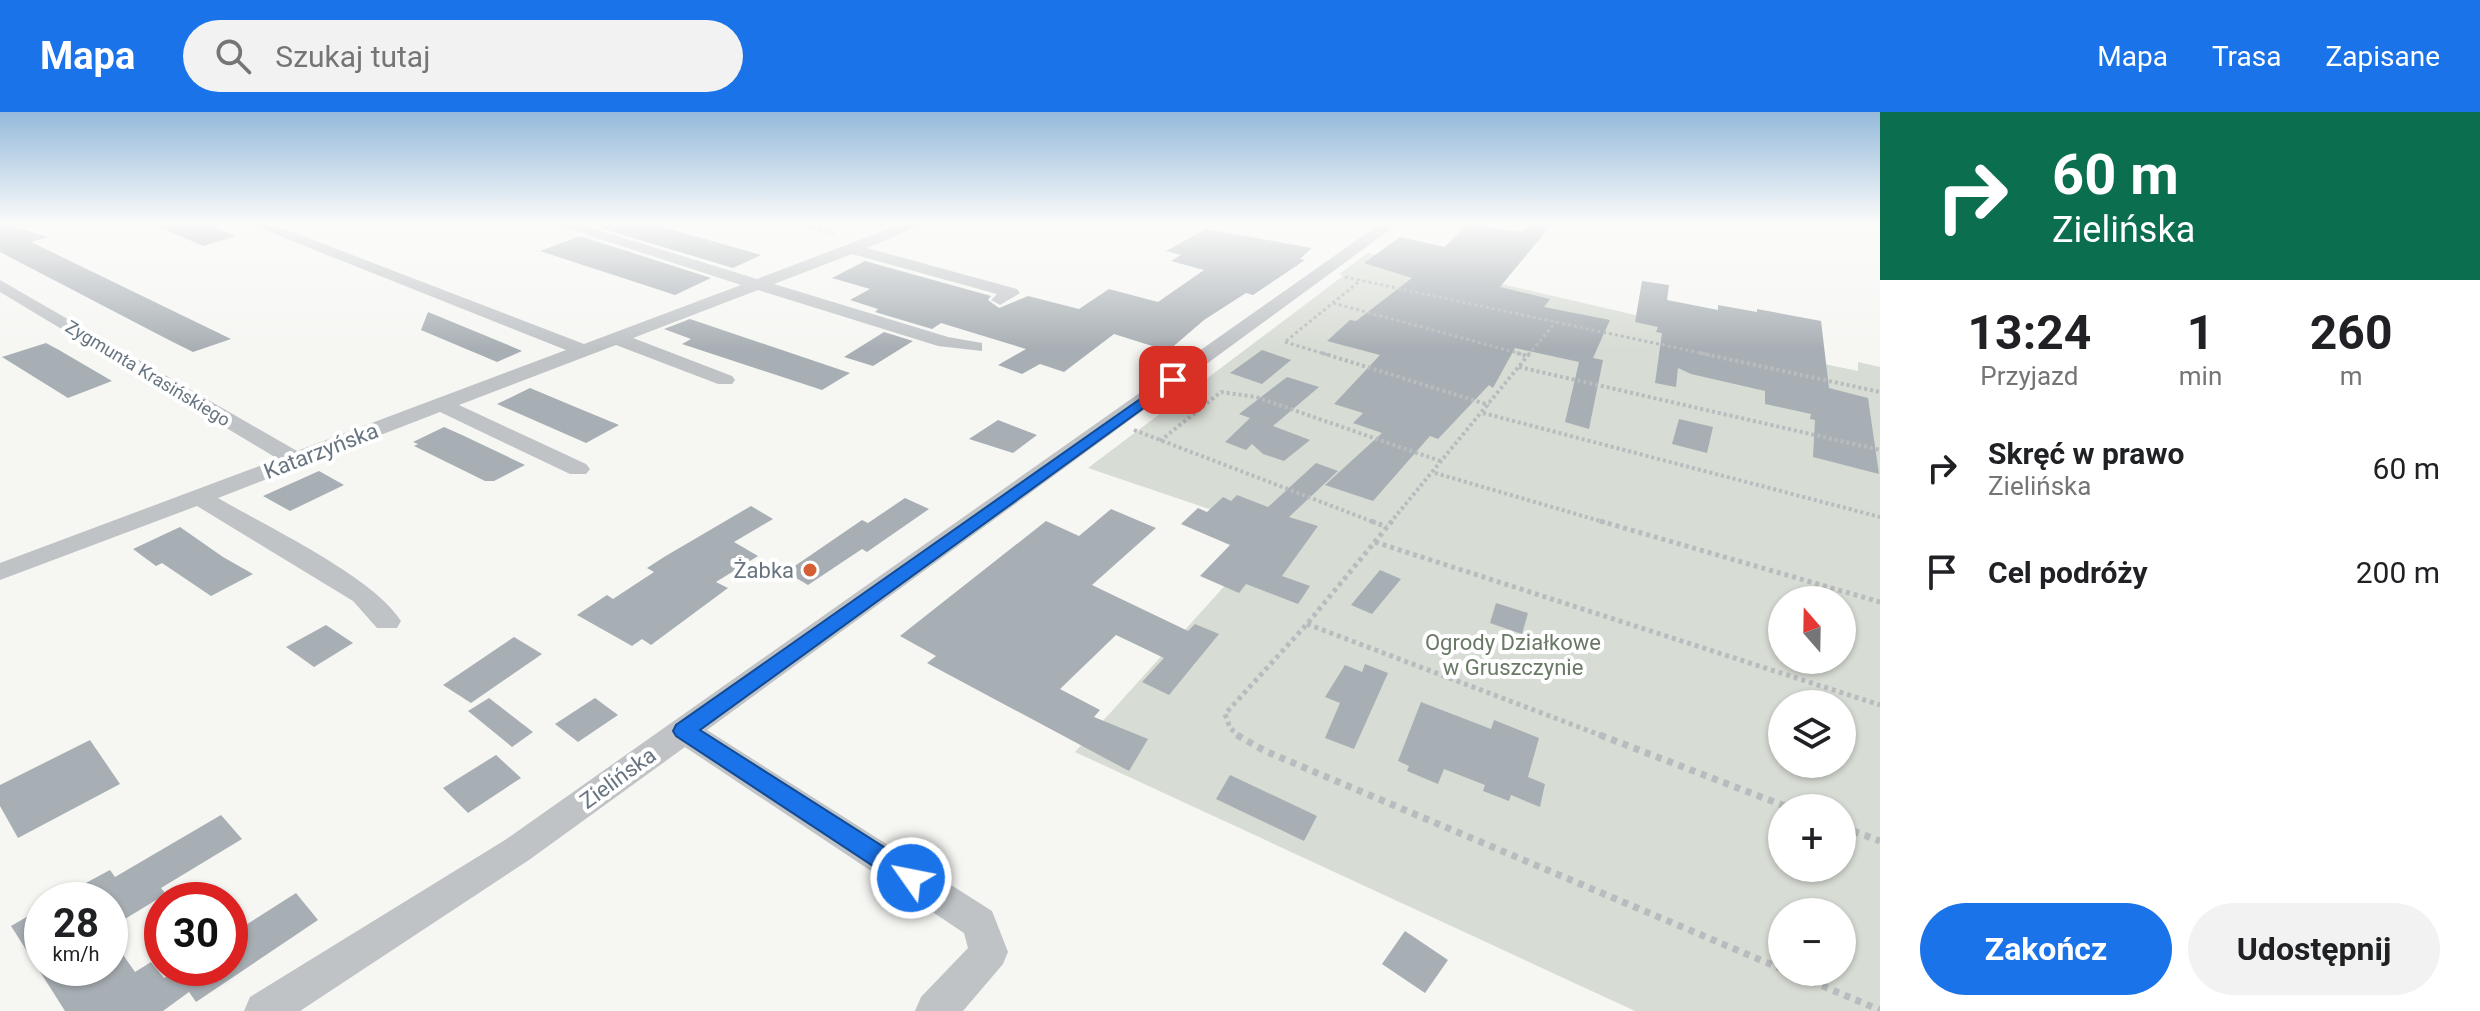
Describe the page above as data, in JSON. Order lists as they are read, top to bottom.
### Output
{
  "streets": {
    "street": ["Zygmunta Krasińskiego", "Katarzyńska", "Zielińska"]
  },
  "crossings": [
    ["Zygmunta Krasińskiego", "Katarzyńska"]
  ],
  "parks": ["Ogrody Działkowe w Gruszczynie"],
  "places": ["Żabka"],
  "north": "top",
  "page": {
    "header": "Mapa",
    "search": "Szukaj tutaj",
    "nav": ["Mapa", "Trasa", "Zapisane"],
    "turn": ["60 m", "Zielińska"],
    "eta": [
      "13:24",
      "Przyjazd",
      "1",
      "min",
      "260",
      "m"
    ],
    "list": [
      {
        "name": "Skręć w prawo",
        "note": "Zielińska",
        "value": "60 m"
      },
      {
        "name": "Cel podróży",
        "value": "200 m"
      }
    ],
    "map_buttons": ["+", "−"],
    "speed": "28 km/h",
    "limit": "30",
    "buttons": ["Zakończ", "Udostępnij"]
  }
}
